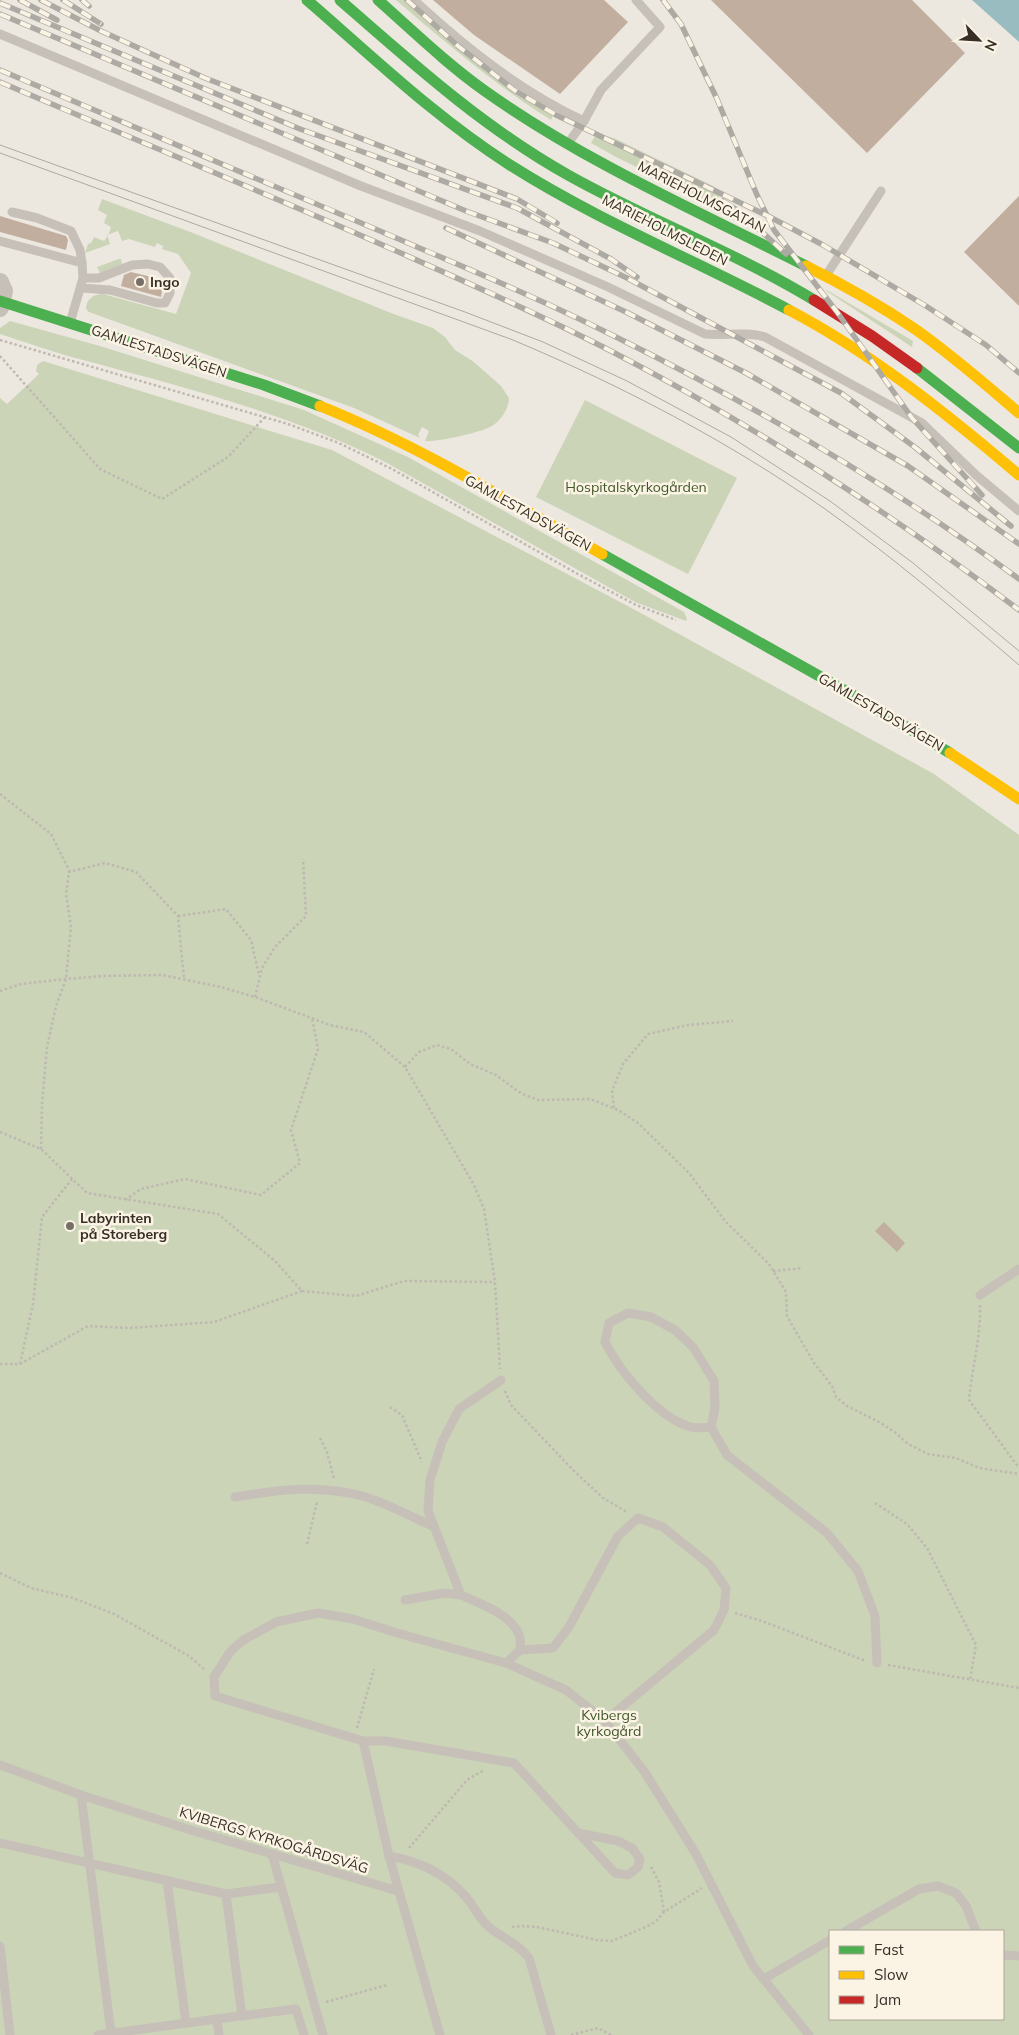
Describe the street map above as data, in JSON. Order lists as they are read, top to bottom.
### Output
{
  "streets": {
    "main road": ["MARIEHOLMSGATAN", "MARIEHOLMSLEDEN", "GAMLESTADSVÄGEN"],
    "lane": ["KVIBERGS KYRKOGÅRDSVÄG"]
  },
  "parks": ["Hospitalskyrkogården", "Kvibergs kyrkogård"],
  "places": ["Ingo", "Labyrinten på Storeberg"],
  "legend": ["Fast", "Slow", "Jam"],
  "north": "bottom right"
}
